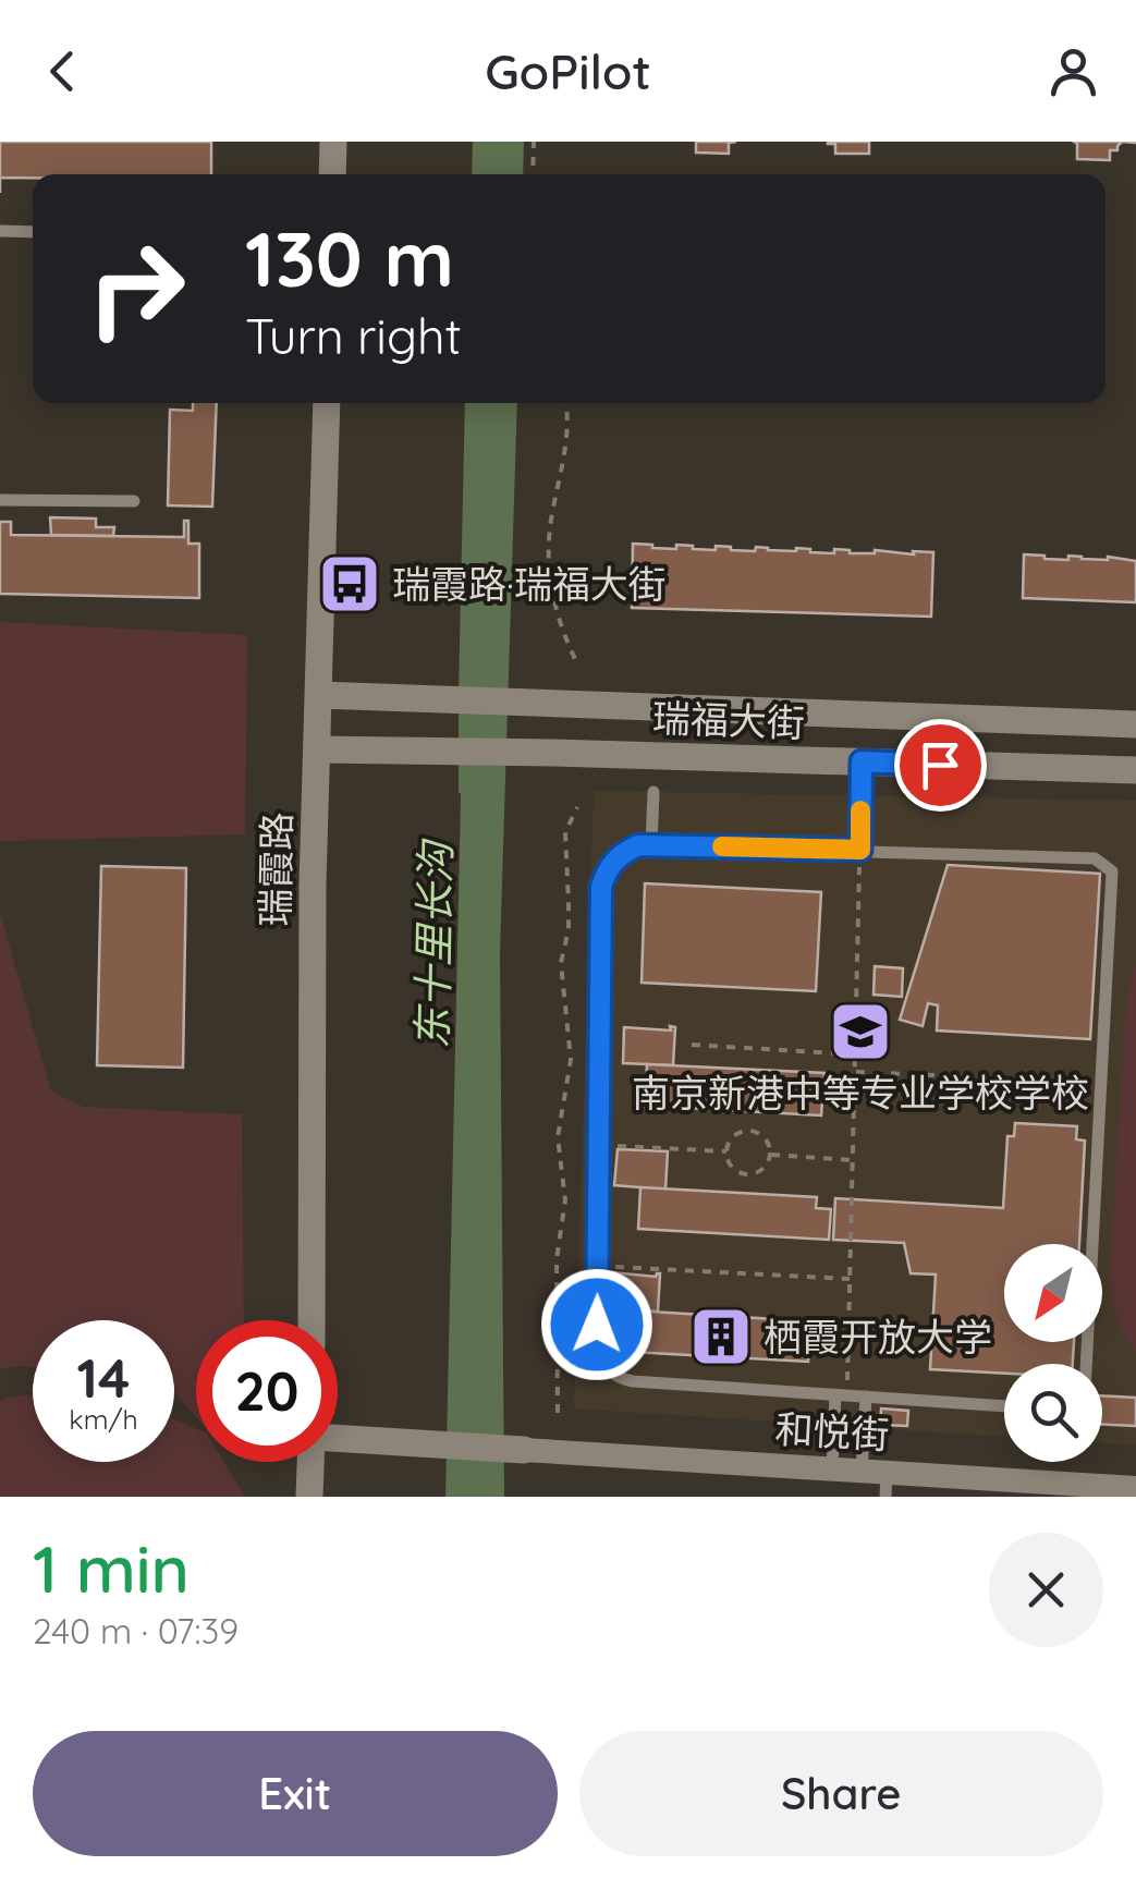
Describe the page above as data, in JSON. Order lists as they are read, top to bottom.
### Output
{
  "streets": {
    "street": ["瑞福大街", "瑞霞路", "和悦街"]
  },
  "crossings": [
    ["瑞福大街", "瑞霞路"]
  ],
  "water": ["东十里长沟"],
  "places": {
    "bus stop": ["瑞霞路·瑞福大街"],
    "school or university": ["南京新港中等专业学校学校"],
    "building": ["栖霞开放大学"]
  },
  "north": "bottom left",
  "page": {
    "header": "GoPilot",
    "turn": ["130 m", "Turn right"],
    "speed": "14 km/h",
    "limit": "20",
    "heading": ["1 min", "240 m · 07:39"],
    "buttons": ["Exit", "Share"]
  }
}
